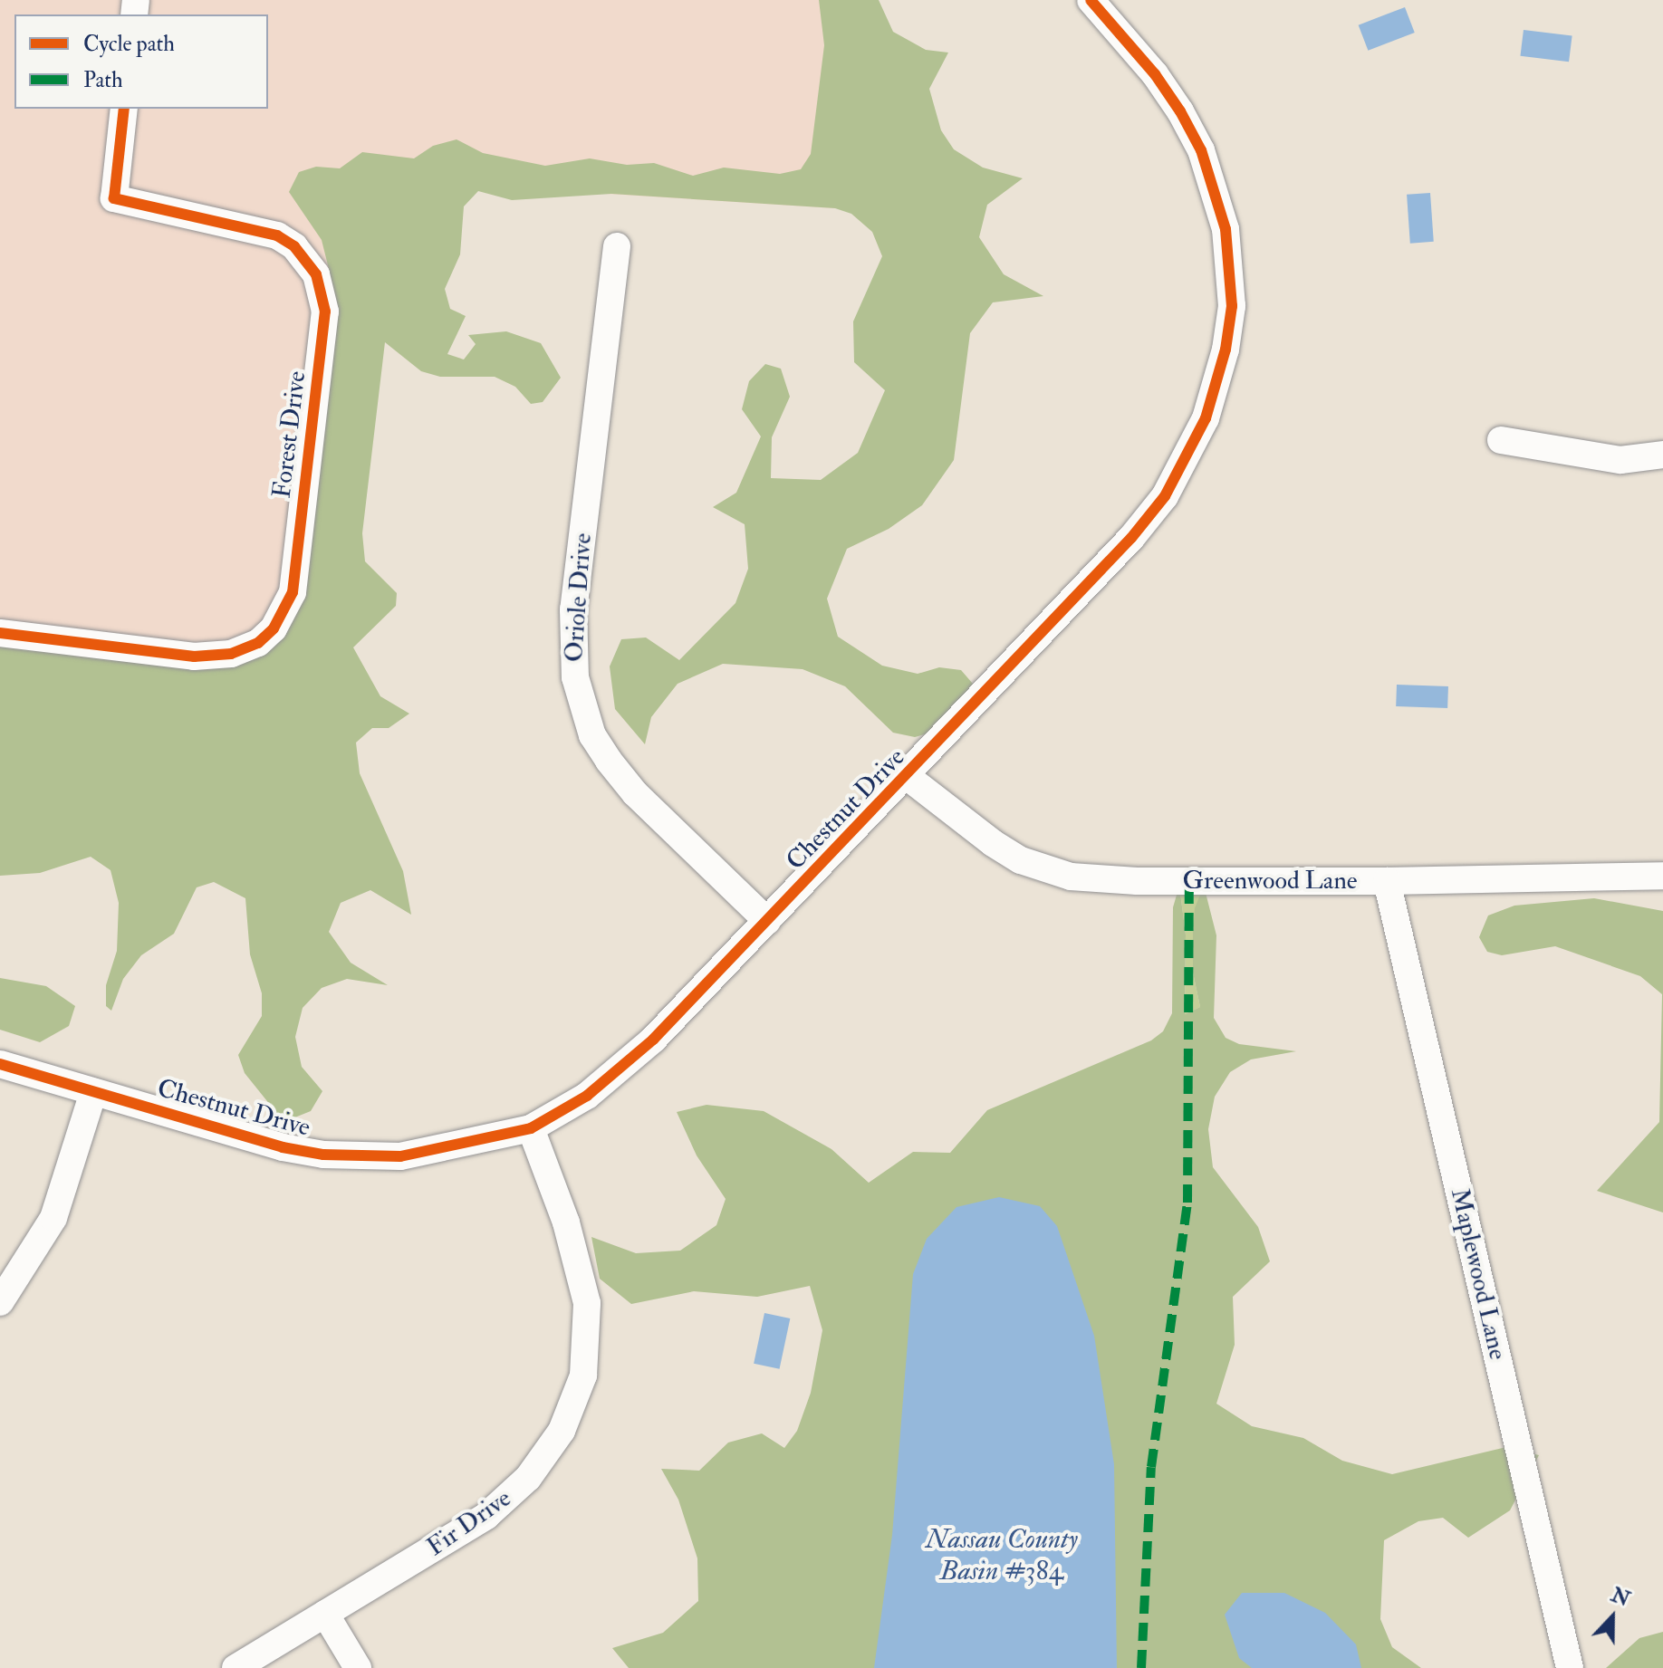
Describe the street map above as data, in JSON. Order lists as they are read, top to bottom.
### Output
{
  "streets": {
    "street": [
      "Forest Drive",
      "Oriole Drive",
      "Chestnut Drive",
      "Greenwood Lane",
      "Maplewood Lane",
      "Fir Drive"
    ]
  },
  "crossings": [
    ["Oriole Drive", "Chestnut Drive"],
    ["Chestnut Drive", "Greenwood Lane"],
    ["Chestnut Drive", "Fir Drive"],
    ["Greenwood Lane", "Maplewood Lane"]
  ],
  "water": ["Nassau County Basin #384"],
  "legend": ["Cycle path", "Path"],
  "north": "top"
}
